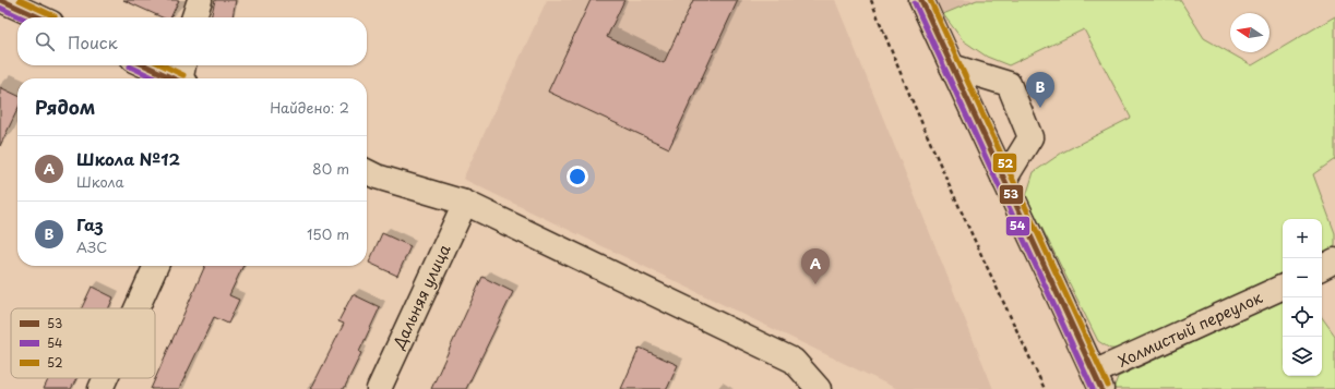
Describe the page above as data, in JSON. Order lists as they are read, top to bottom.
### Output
{
  "streets": {
    "street": ["Дальняя улица", "Холмистый переулок"]
  },
  "lines": ["transit line 53", "transit line 52", "transit line 54"],
  "legend": ["53", "54", "52"],
  "north": "left",
  "page": {
    "search": "Поиск",
    "pins": ["B", "A"],
    "heading": ["Рядом", "Найдено: 2"],
    "list": [
      {
        "mark": "A",
        "name": "Школа №12",
        "note": "Школа",
        "value": "80 m"
      },
      {
        "mark": "B",
        "name": "Газ",
        "note": "АЗС",
        "value": "150 m"
      }
    ],
    "map_buttons": ["+", "−"]
  }
}
